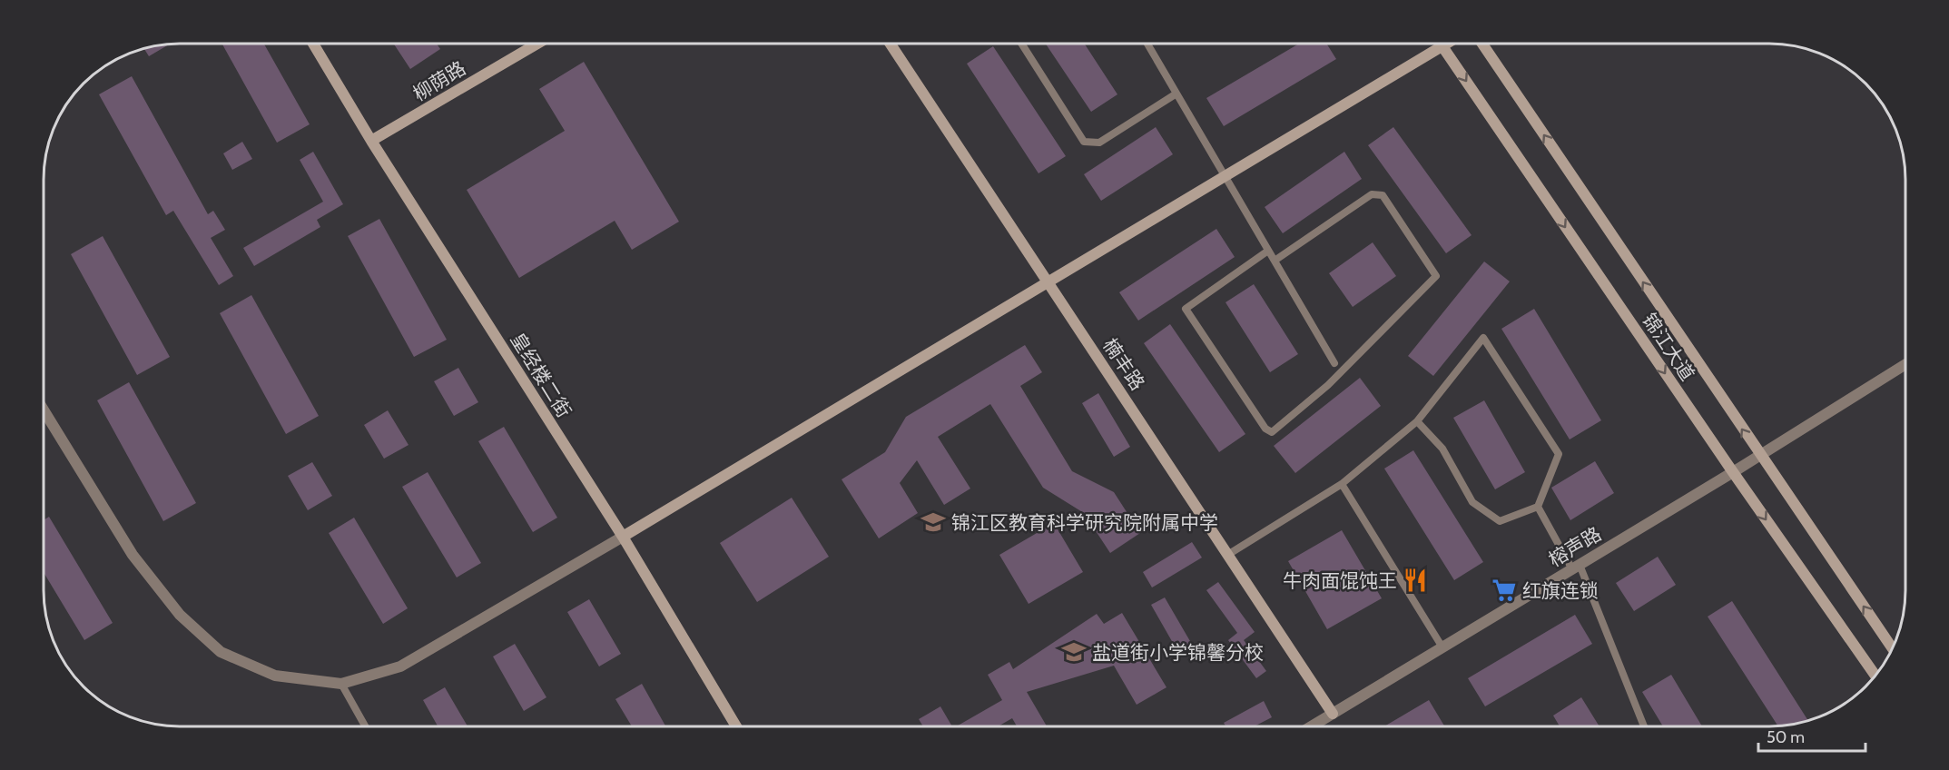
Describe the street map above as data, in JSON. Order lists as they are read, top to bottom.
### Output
{
  "streets": {
    "street": [
      "柳荫路",
      "锦江大道",
      "楠丰路",
      "皇经楼二街",
      "榕声路"
    ]
  },
  "crossings": [
    ["柳荫路", "皇经楼二街"],
    ["锦江大道", "榕声路"],
    ["楠丰路", "榕声路"]
  ],
  "places": {
    "school or university": ["锦江区教育科学研究院附属中学", "盐道街小学锦馨分校"],
    "restaurant": ["牛肉面馄饨王"],
    "supermarket": ["红旗连锁"]
  },
  "scale_bar": "50 m"
}
